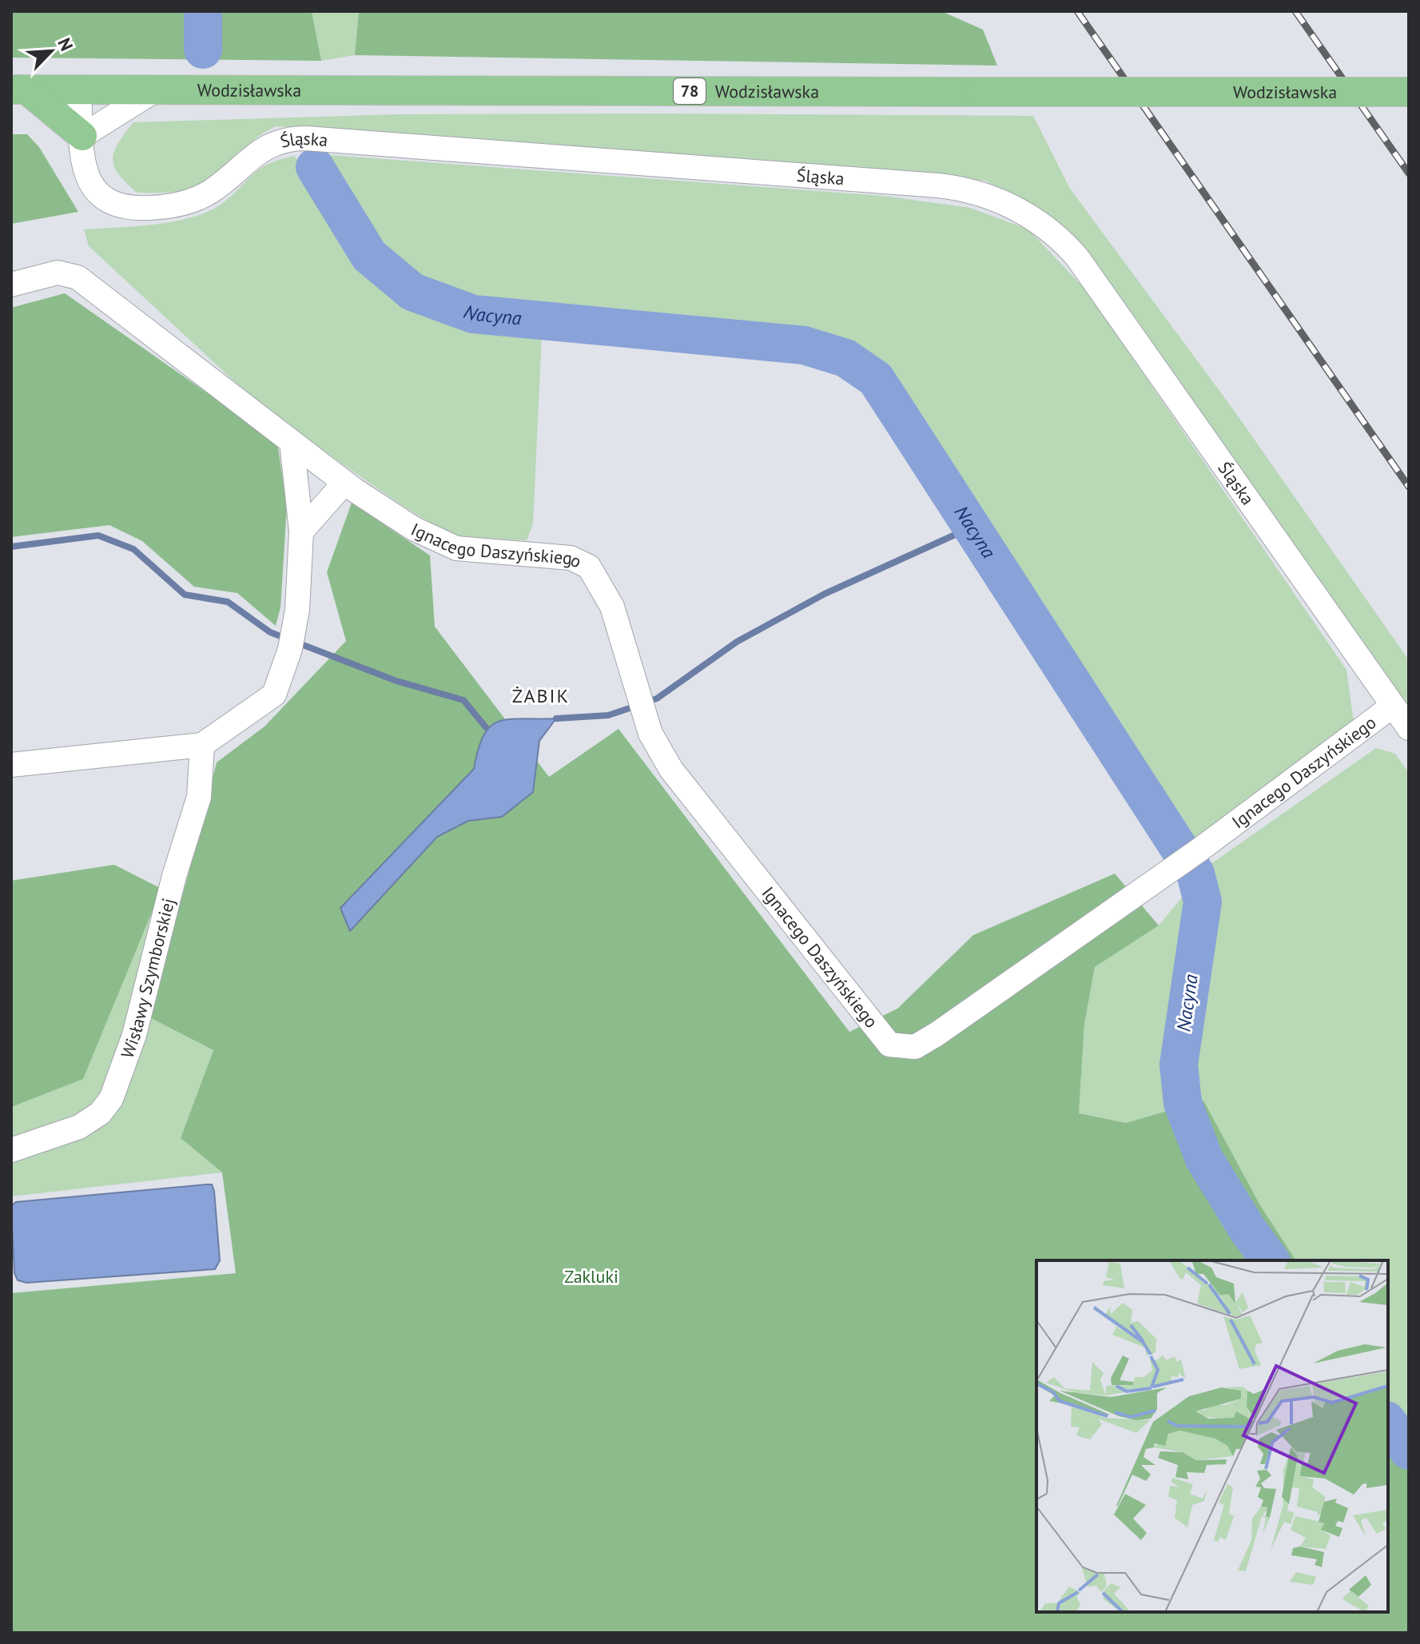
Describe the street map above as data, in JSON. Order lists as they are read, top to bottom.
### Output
{
  "streets": {
    "main road": ["Wodzisławska", "78"],
    "street": ["Śląska", "Ignacego Daszyńskiego", "Wisławy Szymborskiej"]
  },
  "crossings": [
    ["Wodzisławska", "Śląska"],
    ["Śląska", "Ignacego Daszyńskiego"]
  ],
  "districts": ["ŻABIK"],
  "water": ["Nacyna"],
  "parks": ["Zakluki"],
  "north": "top right"
}
